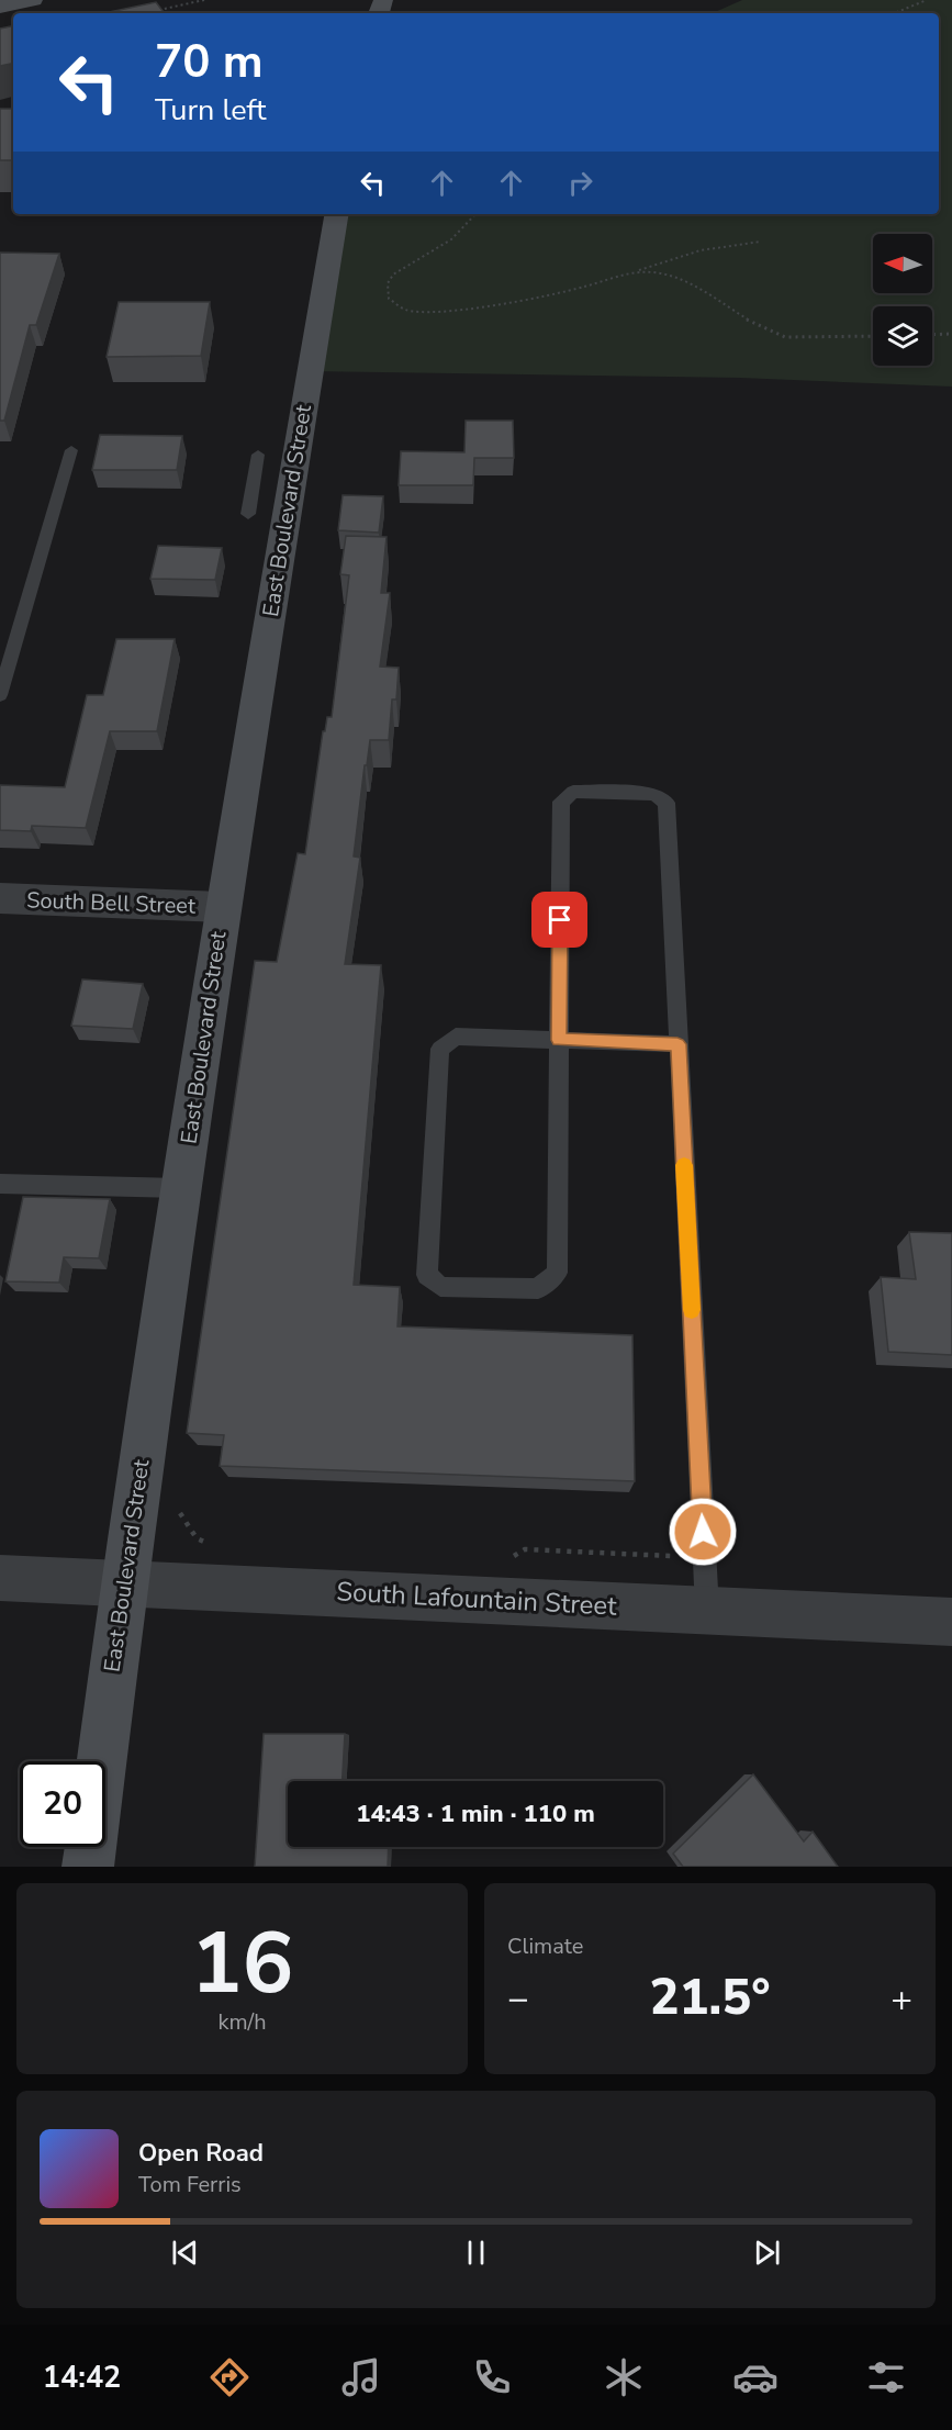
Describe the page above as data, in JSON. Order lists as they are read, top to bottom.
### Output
{
  "streets": {
    "main road": ["East Boulevard Street"],
    "street": ["South Bell Street", "South Lafountain Street"]
  },
  "crossings": [
    ["East Boulevard Street", "South Bell Street"],
    ["East Boulevard Street", "South Lafountain Street"]
  ],
  "north": "left",
  "page": {
    "turn": ["70 m", "Turn left"],
    "limit": "20",
    "trip": "14:43 · 1 min · 110 m",
    "tile": [
      ["16", "km/h"],
      "Climate"
    ],
    "heat": ["−", "21.5°", "+"],
    "song": ["Open Road", "Tom Ferris"],
    "tabs": "14:42"
  }
}
